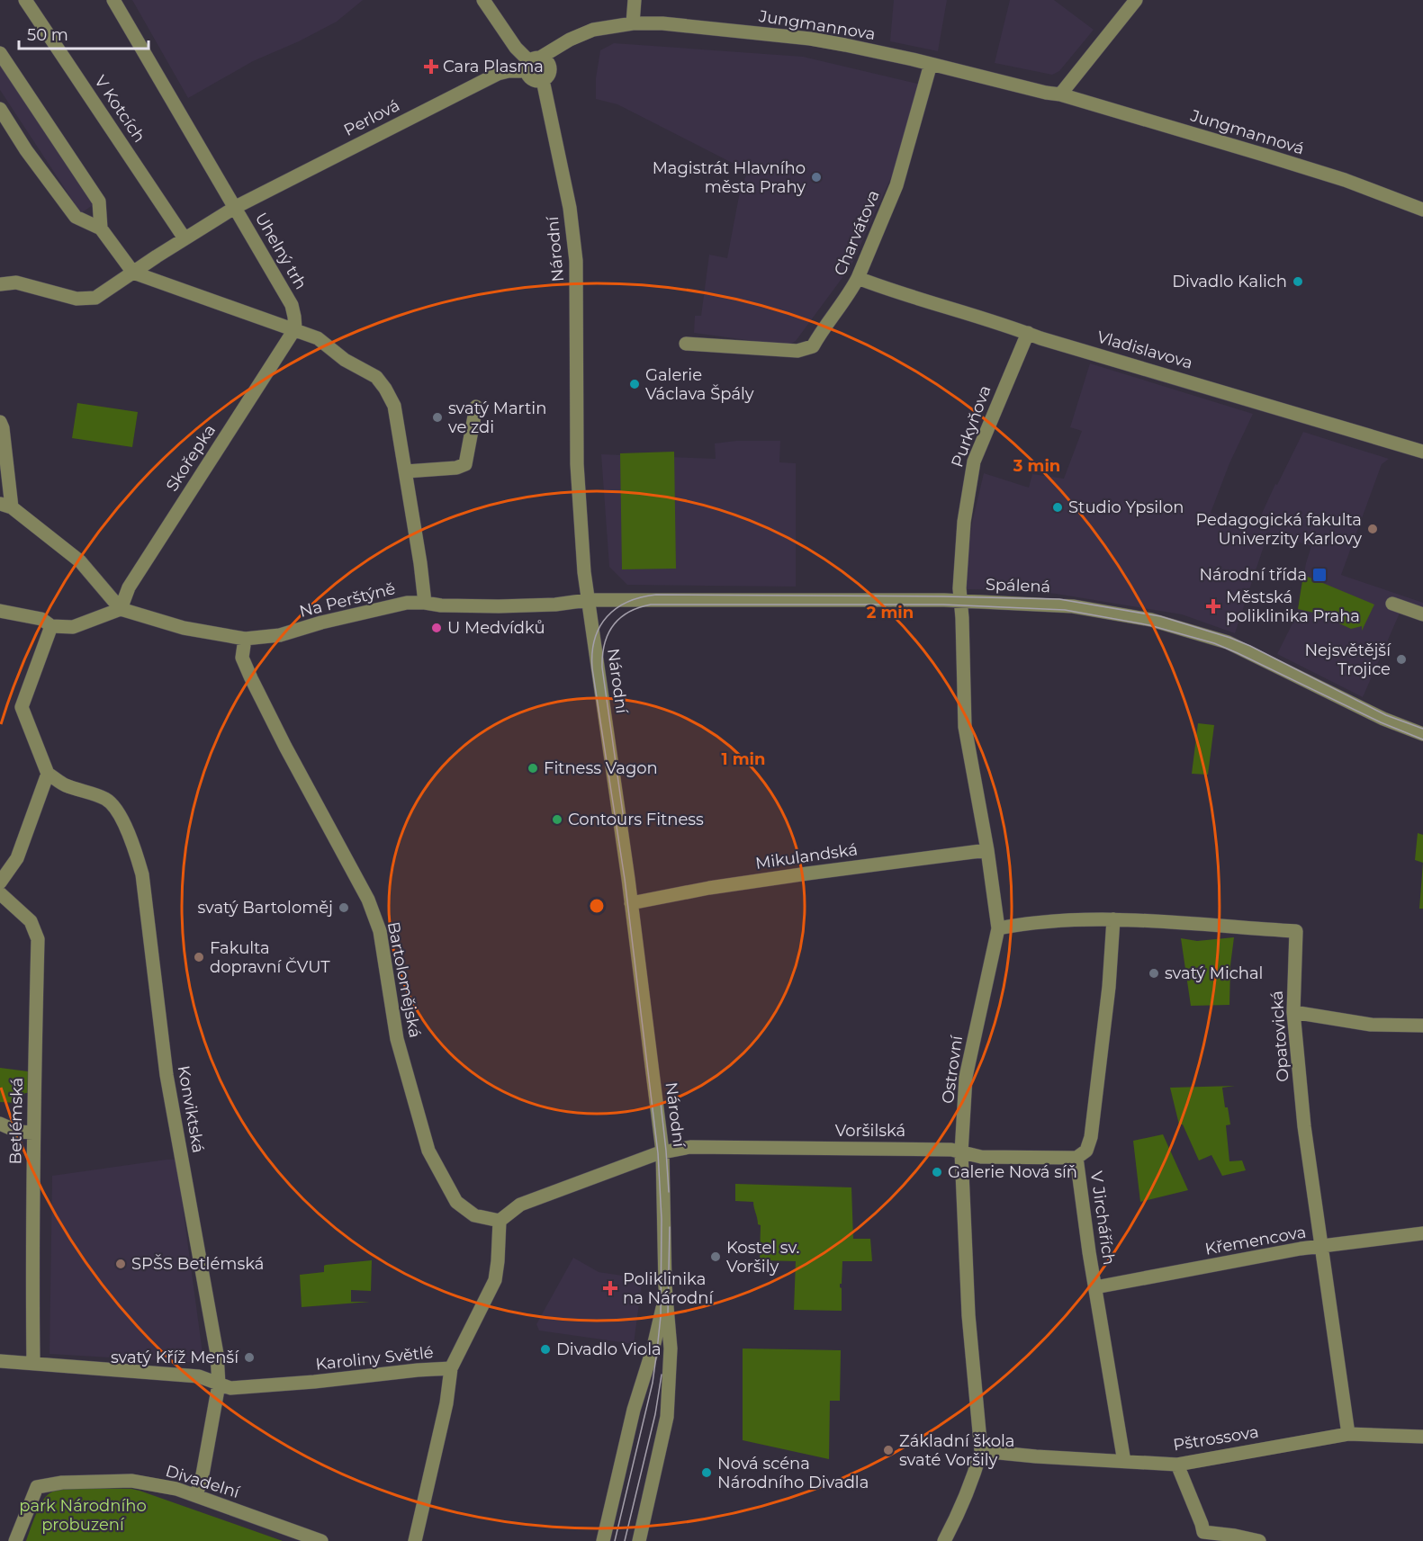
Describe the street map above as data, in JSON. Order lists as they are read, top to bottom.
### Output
{
  "streets": {
    "street": [
      "Jungmannova",
      "V Kotcích",
      "Perlová",
      "Jungmannová",
      "Charvátova",
      "Národní",
      "Uhelný trh",
      "Vladislavova",
      "Purkyňova",
      "Skořepka",
      "Spálená",
      "Na Perštýně",
      "Mikulandská",
      "Bartolomějská",
      "Opatovická",
      "Ostrovní",
      "Konviktská",
      "Betlémská",
      "Voršilská",
      "V Jirchářích",
      "Křemencova",
      "Karoliny Světlé",
      "Pštrossova",
      "Divadelní"
    ]
  },
  "crossings": [
    ["Jungmannova", "Perlová"],
    ["Jungmannova", "Jungmannová"],
    ["Jungmannova", "Charvátova"],
    ["Jungmannova", "Národní"],
    ["V Kotcích", "Uhelný trh"],
    ["Perlová", "Národní"],
    ["Perlová", "Uhelný trh"],
    ["Charvátova", "Vladislavova"],
    ["Národní", "Spálená"],
    ["Národní", "Na Perštýně"],
    ["Národní", "Mikulandská"],
    ["Národní", "Voršilská"],
    ["Uhelný trh", "Skořepka"],
    ["Vladislavova", "Purkyňova"],
    ["Purkyňova", "Spálená"],
    ["Purkyňova", "Ostrovní"],
    ["Skořepka", "Na Perštýně"],
    ["Spálená", "Na Perštýně"],
    ["Spálená", "Ostrovní"],
    ["Na Perštýně", "Bartolomějská"],
    ["Mikulandská", "Ostrovní"],
    ["Bartolomějská", "Karoliny Světlé"],
    ["Opatovická", "Ostrovní"],
    ["Opatovická", "V Jirchářích"],
    ["Opatovická", "Křemencova"],
    ["Opatovická", "Pštrossova"],
    ["Ostrovní", "Voršilská"],
    ["Ostrovní", "Pštrossova"],
    ["Konviktská", "Karoliny Světlé"],
    ["Konviktská", "Divadelní"],
    ["Betlémská", "Karoliny Světlé"],
    ["Voršilská", "V Jirchářích"],
    ["V Jirchářích", "Křemencova"],
    ["V Jirchářích", "Pštrossova"]
  ],
  "parks": ["park Národního probuzení"],
  "places": {
    "health": ["Cara Plasma", "Městská poliklinika Praha", "Poliklinika na Národní"],
    "other": [
      "Magistrát Hlavního města Prahy",
      "Divadlo Kalich",
      "Galerie Václava Špály",
      "svatý Martin ve zdi",
      "Studio Ypsilon",
      "Pedagogická fakulta Univerzity Karlovy",
      "U Medvídků",
      "Nejsvětější Trojice",
      "Fitness Vagon",
      "Contours Fitness",
      "svatý Bartoloměj",
      "Fakulta dopravní ČVUT",
      "svatý Michal",
      "Galerie Nová síň",
      "Kostel sv. Voršily",
      "SPŠS Betlémská",
      "Divadlo Viola",
      "svatý Kříž Menší",
      "Základní škola svaté Voršily",
      "Nová scéna Národního Divadla"
    ],
    "transit": ["Národní třída"]
  },
  "scale_bar": "50 m",
  "rings": ["3 min", "2 min", "1 min"]
}
